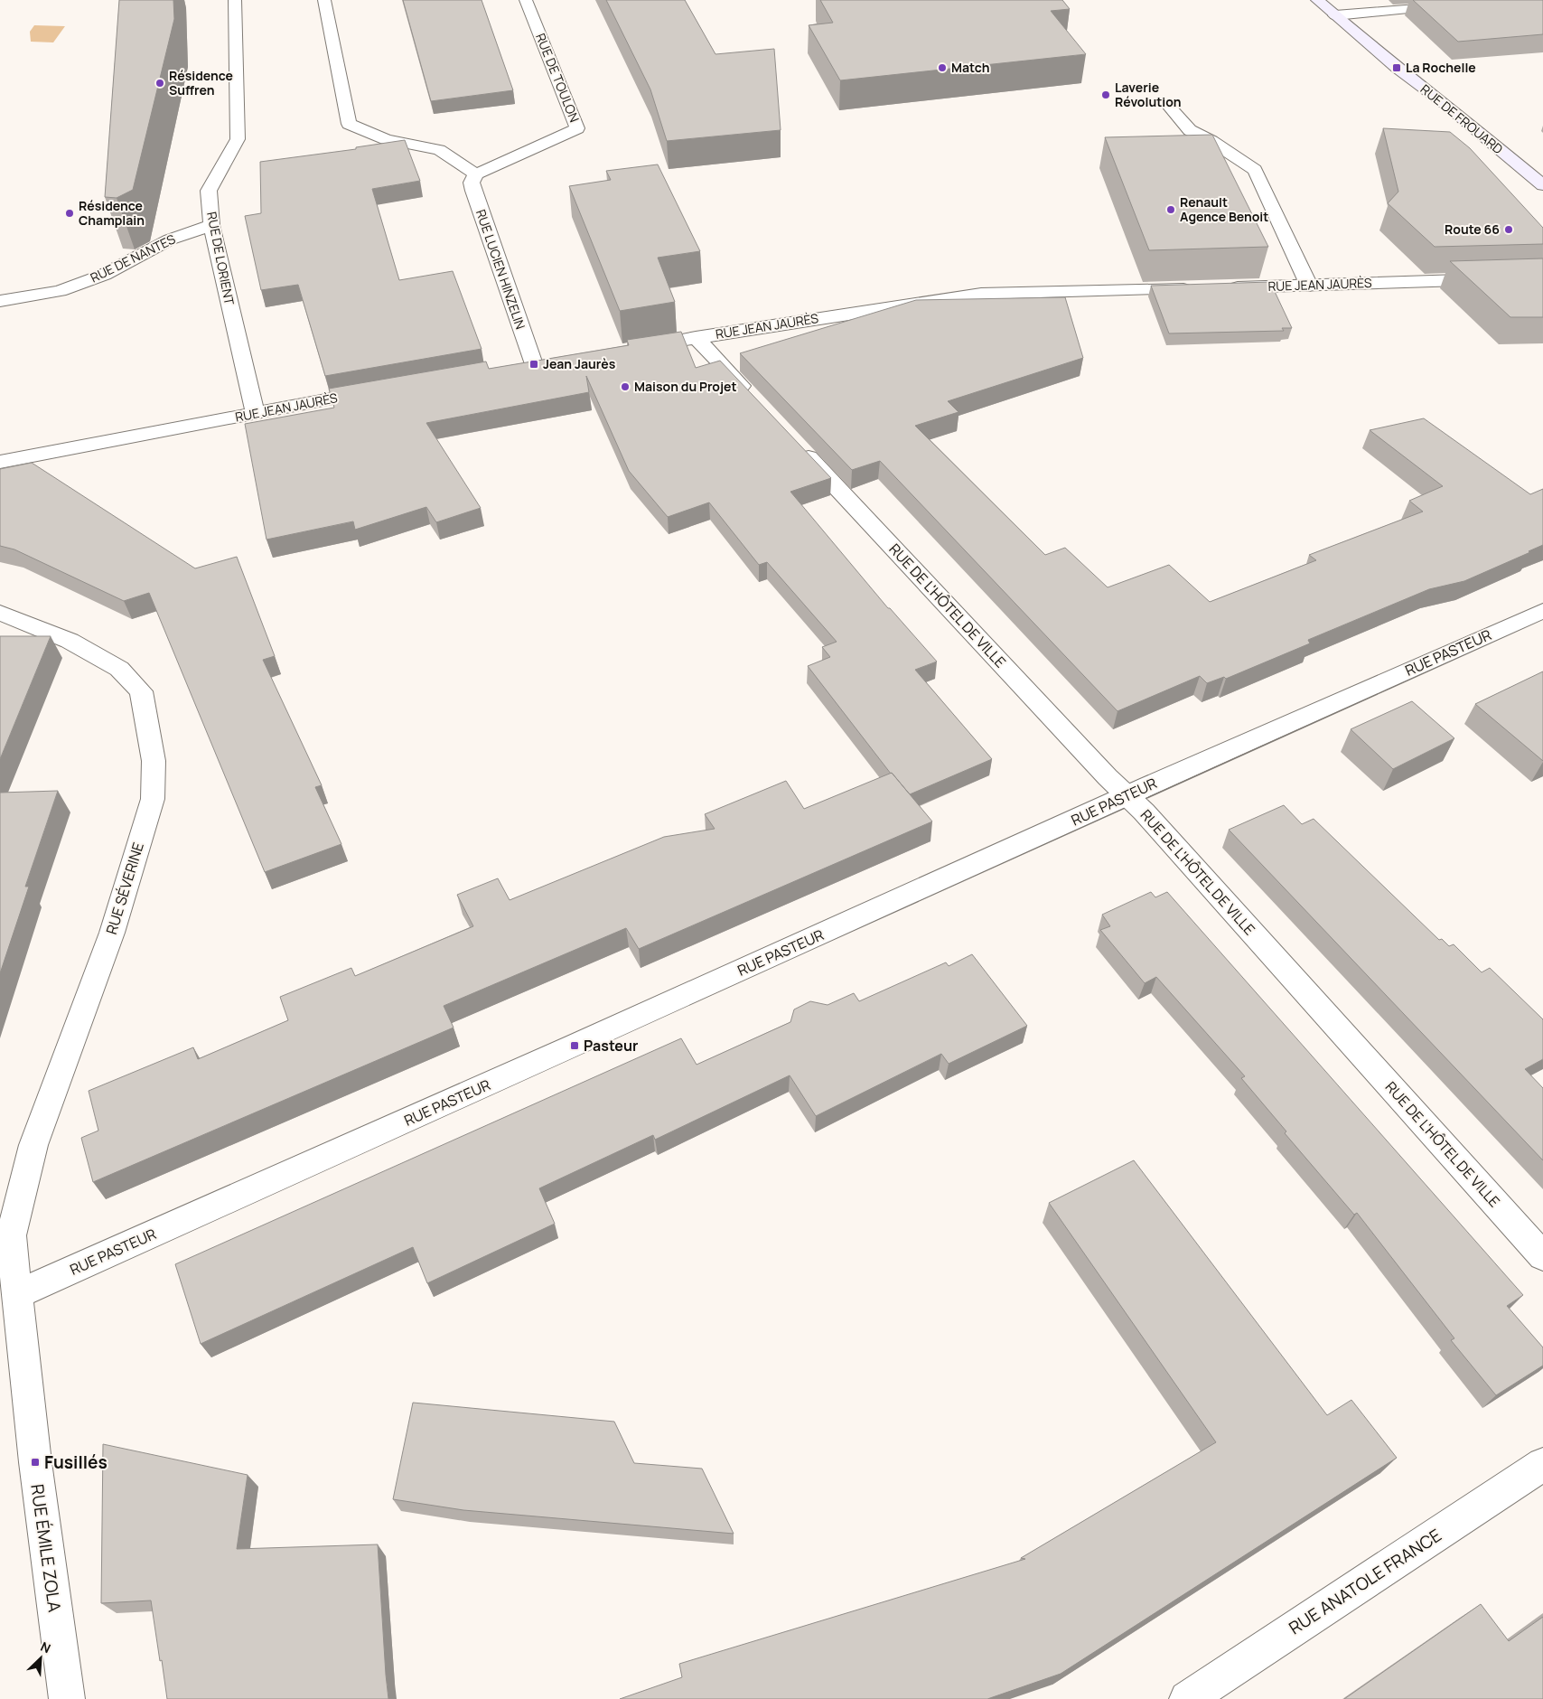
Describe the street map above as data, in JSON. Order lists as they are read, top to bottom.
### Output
{
  "streets": {
    "main road": ["RUE DE FROUARD"],
    "street": [
      "RUE DE TOULON",
      "RUE DE NANTES",
      "RUE DE LORIENT",
      "RUE LUCIEN HINZELIN",
      "RUE JEAN JAURÈS",
      "RUE DE L'HÔTEL DE VILLE",
      "RUE PASTEUR",
      "RUE SÉVERINE",
      "RUE ÉMILE ZOLA",
      "RUE ANATOLE FRANCE"
    ]
  },
  "crossings": [
    ["RUE DE TOULON", "RUE LUCIEN HINZELIN"],
    ["RUE DE NANTES", "RUE DE LORIENT"],
    ["RUE DE LORIENT", "RUE JEAN JAURÈS"],
    ["RUE DE L'HÔTEL DE VILLE", "RUE PASTEUR"],
    ["RUE PASTEUR", "RUE ÉMILE ZOLA"],
    ["RUE SÉVERINE", "RUE ÉMILE ZOLA"]
  ],
  "places": {
    "other": [
      "Match",
      "Résidence Suffren",
      "Laverie Révolution",
      "Renault Agence Benoit",
      "Résidence Champlain",
      "Route 66",
      "Maison du Projet"
    ],
    "transit": [
      "La Rochelle",
      "Jean Jaurès",
      "Pasteur",
      "Fusillés"
    ]
  },
  "north": "top right"
}
